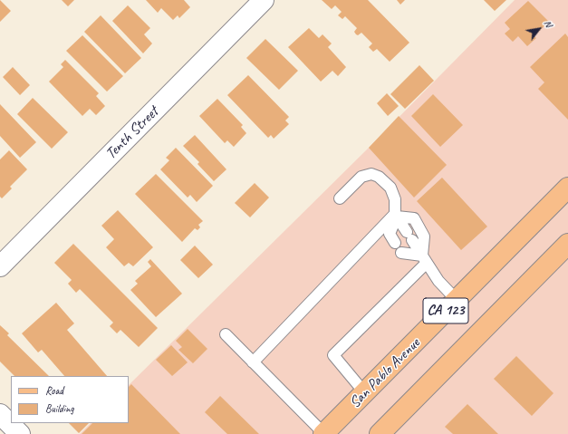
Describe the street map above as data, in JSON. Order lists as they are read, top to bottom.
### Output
{
  "streets": {
    "main road": ["CA 123", "San Pablo Avenue"],
    "street": ["Tenth Street"]
  },
  "legend": ["Road", "Building"],
  "north": "top right"
}
